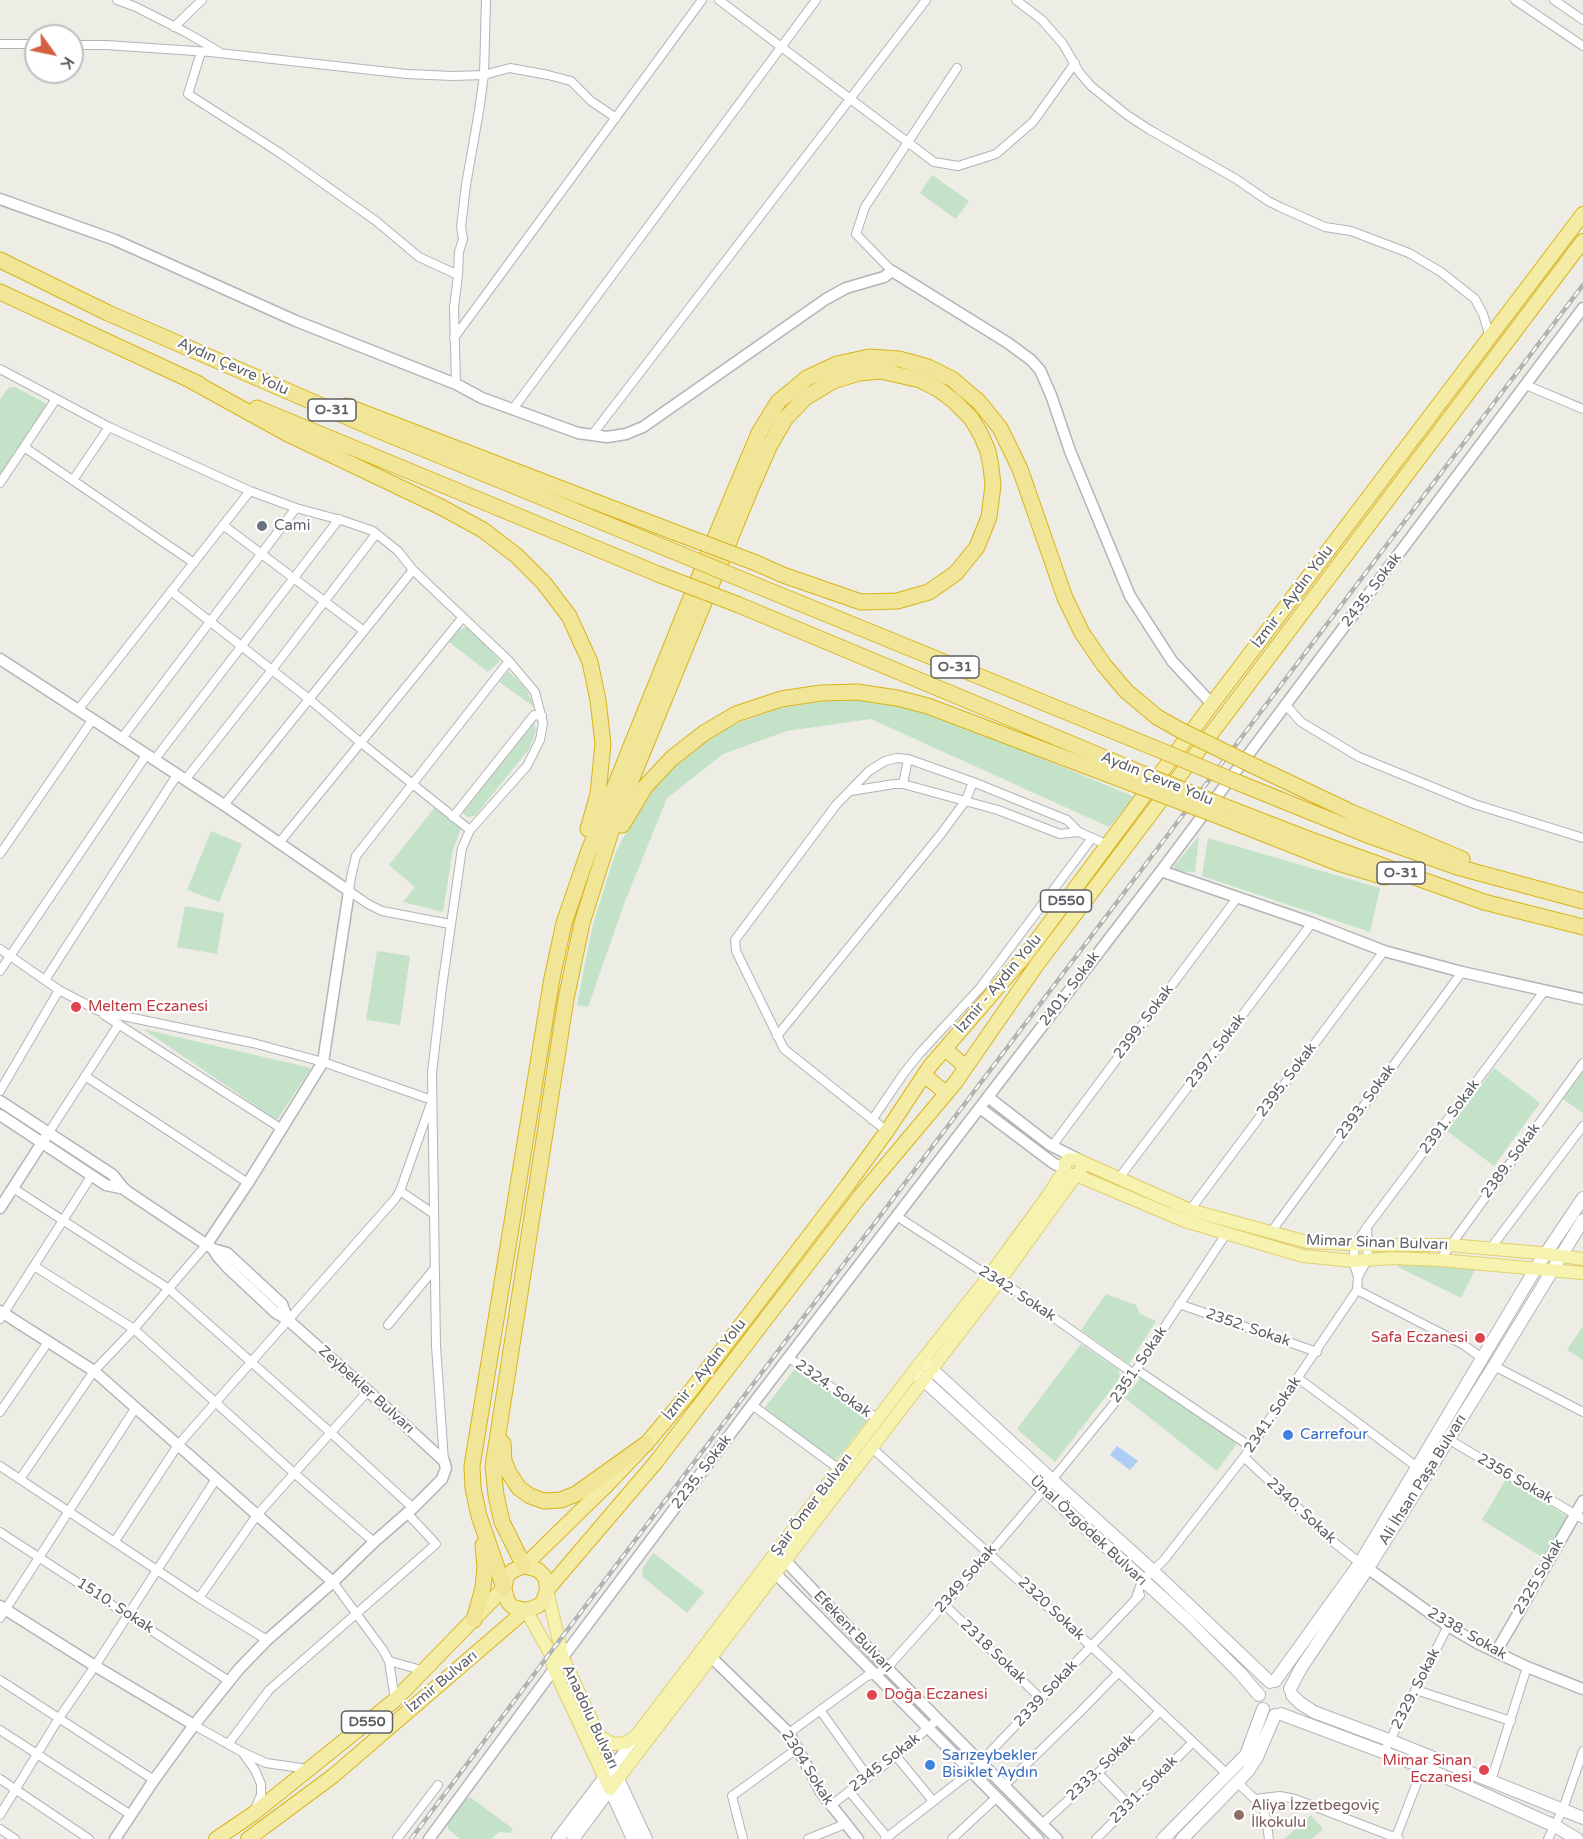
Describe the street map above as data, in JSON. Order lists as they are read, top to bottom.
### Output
{
  "streets": {
    "highway": [
      "Aydın Çevre Yolu",
      "O-31",
      "İzmir - Aydın Yolu",
      "D550",
      "İzmir Bulvarı"
    ],
    "main road": [
      "Mimar Sinan Bulvarı",
      "Ali İhsan Paşa Bulvarı",
      "Şair Ömer Bulvarı",
      "Ünal Özgödek Bulvarı",
      "Anadolu Bulvarı"
    ],
    "street": [
      "2435. Sokak",
      "2401. Sokak",
      "2399. Sokak",
      "2397. Sokak",
      "2395. Sokak",
      "2393. Sokak",
      "2391. Sokak",
      "2389. Sokak",
      "2342. Sokak",
      "2352. Sokak",
      "2351. Sokak",
      "2324. Sokak",
      "Zeybekler Bulvarı",
      "2341. Sokak",
      "2235. Sokak",
      "2356 Sokak",
      "2340. Sokak",
      "2325 Sokak",
      "2349 Sokak",
      "1510. Sokak",
      "2320 Sokak",
      "Efekent Bulvarı",
      "2338. Sokak",
      "2318 Sokak",
      "2329. Sokak",
      "2339 Sokak",
      "2345 Sokak",
      "2304 Sokak",
      "2333. Sokak",
      "2331. Sokak"
    ]
  },
  "crossings": [
    ["2435. Sokak", "2401. Sokak"],
    ["İzmir - Aydın Yolu", "İzmir Bulvarı"],
    ["İzmir - Aydın Yolu", "Anadolu Bulvarı"],
    ["2401. Sokak", "Mimar Sinan Bulvarı"],
    ["2401. Sokak", "2235. Sokak"],
    ["2399. Sokak", "Mimar Sinan Bulvarı"],
    ["2397. Sokak", "Mimar Sinan Bulvarı"],
    ["2395. Sokak", "Mimar Sinan Bulvarı"],
    ["2393. Sokak", "Mimar Sinan Bulvarı"],
    ["2391. Sokak", "Mimar Sinan Bulvarı"],
    ["2389. Sokak", "Mimar Sinan Bulvarı"],
    ["Mimar Sinan Bulvarı", "2351. Sokak"],
    ["Mimar Sinan Bulvarı", "2341. Sokak"],
    ["Mimar Sinan Bulvarı", "2235. Sokak"],
    ["Mimar Sinan Bulvarı", "Ali İhsan Paşa Bulvarı"],
    ["Mimar Sinan Bulvarı", "Şair Ömer Bulvarı"],
    ["2342. Sokak", "2351. Sokak"],
    ["2342. Sokak", "2235. Sokak"],
    ["2342. Sokak", "Şair Ömer Bulvarı"],
    ["2352. Sokak", "2351. Sokak"],
    ["2352. Sokak", "2341. Sokak"],
    ["2351. Sokak", "Ünal Özgödek Bulvarı"],
    ["2351. Sokak", "2349 Sokak"],
    ["2324. Sokak", "2235. Sokak"],
    ["2324. Sokak", "Şair Ömer Bulvarı"],
    ["2341. Sokak", "2340. Sokak"],
    ["2341. Sokak", "Ünal Özgödek Bulvarı"],
    ["2235. Sokak", "Anadolu Bulvarı"],
    ["2356 Sokak", "Ali İhsan Paşa Bulvarı"],
    ["2356 Sokak", "2325 Sokak"],
    ["Ali İhsan Paşa Bulvarı", "2340. Sokak"],
    ["Ali İhsan Paşa Bulvarı", "Ünal Özgödek Bulvarı"],
    ["Ali İhsan Paşa Bulvarı", "2338. Sokak"],
    ["Şair Ömer Bulvarı", "Ünal Özgödek Bulvarı"],
    ["Şair Ömer Bulvarı", "2320 Sokak"],
    ["Şair Ömer Bulvarı", "Efekent Bulvarı"],
    ["Şair Ömer Bulvarı", "Anadolu Bulvarı"],
    ["Şair Ömer Bulvarı", "2304 Sokak"],
    ["2340. Sokak", "2338. Sokak"],
    ["Ünal Özgödek Bulvarı", "2349 Sokak"],
    ["Ünal Özgödek Bulvarı", "2339 Sokak"],
    ["2325 Sokak", "2338. Sokak"],
    ["2349 Sokak", "2320 Sokak"],
    ["2349 Sokak", "Efekent Bulvarı"],
    ["2349 Sokak", "2318 Sokak"],
    ["2349 Sokak", "2304 Sokak"],
    ["2320 Sokak", "2339 Sokak"],
    ["2320 Sokak", "2333. Sokak"],
    ["2320 Sokak", "2331. Sokak"],
    ["Efekent Bulvarı", "2339 Sokak"],
    ["Efekent Bulvarı", "2345 Sokak"],
    ["Efekent Bulvarı", "2333. Sokak"],
    ["2338. Sokak", "2329. Sokak"],
    ["2318 Sokak", "2339 Sokak"],
    ["İzmir Bulvarı", "Anadolu Bulvarı"],
    ["2345 Sokak", "2304 Sokak"]
  ],
  "places": [
    "Cami",
    "Meltem Eczanesi",
    "Safa Eczanesi",
    "Carrefour",
    "Doğa Eczanesi",
    "Sarızeybekler Bisiklet Aydın",
    "Mimar Sinan Eczanesi",
    "Aliya İzzetbegoviç İlkokulu"
  ],
  "north": "bottom right"
}
